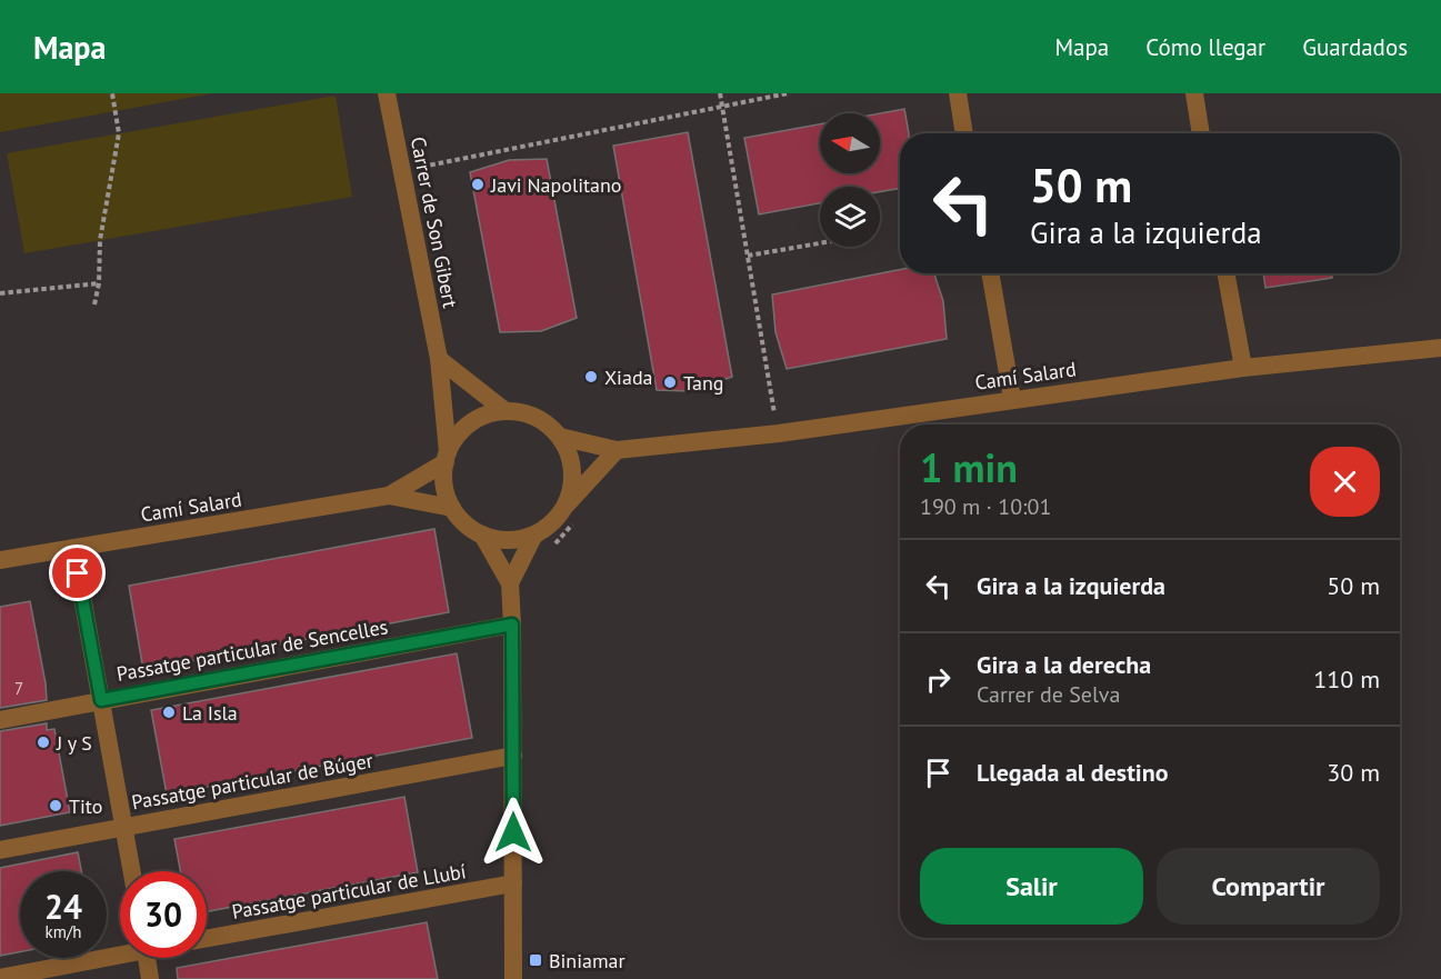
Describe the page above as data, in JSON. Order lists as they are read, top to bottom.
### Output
{
  "streets": {
    "street": [
      "Carrer de Son Gibert",
      "Camí Salard",
      "Passatge particular de Sencelles",
      "Passatge particular de Búger",
      "Passatge particular de Llubí"
    ]
  },
  "crossings": [
    ["Carrer de Son Gibert", "Camí Salard"]
  ],
  "places": {
    "other": [
      "Javi Napolitano",
      "Xiada",
      "Tang",
      "La Isla",
      "J y S",
      "Tito"
    ],
    "transit": ["Biniamar"]
  },
  "house_numbers": ["7"],
  "north": "left",
  "page": {
    "header": "Mapa",
    "nav": ["Mapa", "Cómo llegar", "Guardados"],
    "turn": ["50 m", "Gira a la izquierda"],
    "heading": ["1 min", "190 m · 10:01"],
    "list": [
      {
        "name": "Gira a la izquierda",
        "value": "50 m"
      },
      {
        "name": "Gira a la derecha",
        "note": "Carrer de Selva",
        "value": "110 m"
      },
      {
        "name": "Llegada al destino",
        "value": "30 m"
      }
    ],
    "buttons": ["Salir", "Compartir"],
    "speed": "24 km/h",
    "limit": "30"
  }
}
